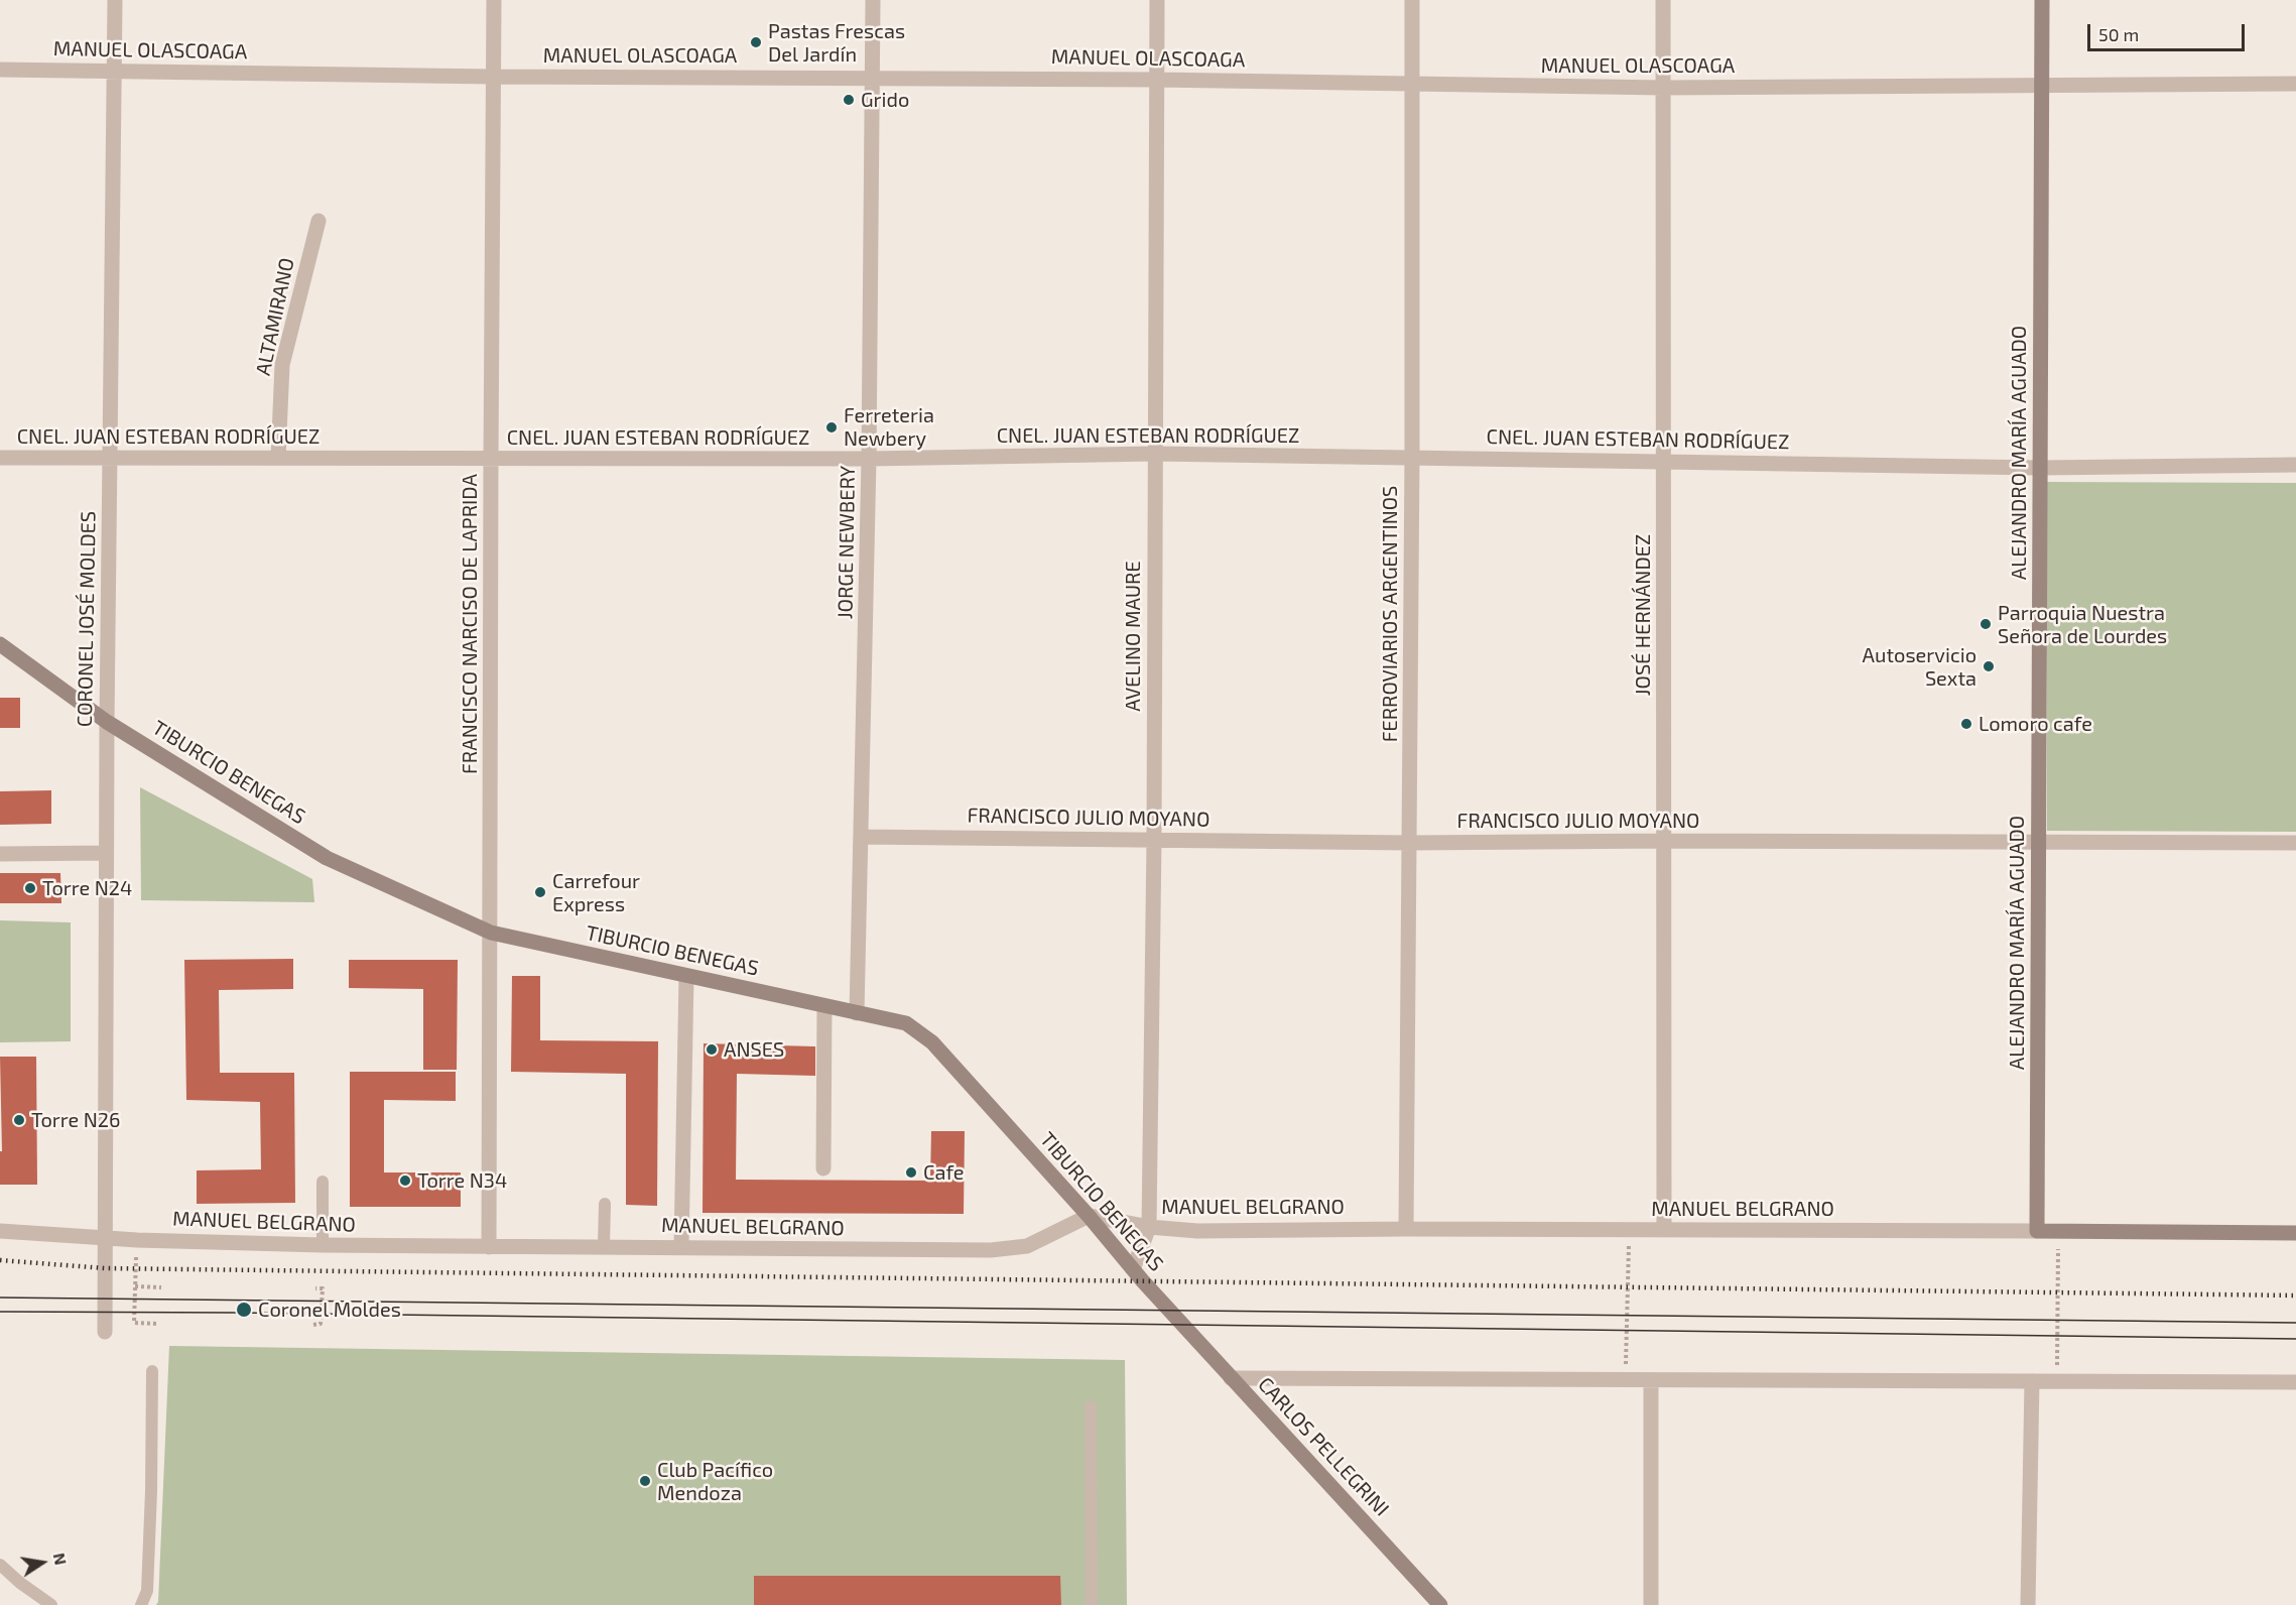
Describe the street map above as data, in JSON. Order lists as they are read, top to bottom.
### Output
{
  "streets": {
    "street": [
      "MANUEL OLASCOAGA",
      "ALTAMIRANO",
      "CNEL. JUAN ESTEBAN RODRÍGUEZ",
      "ALEJANDRO MARÍA AGUADO",
      "JORGE NEWBERY",
      "FERROVIARIOS ARGENTINOS",
      "JOSÉ HERNÁNDEZ",
      "CORONEL JOSÉ MOLDES",
      "FRANCISCO NARCISO DE LAPRIDA",
      "AVELINO MAURE",
      "TIBURCIO BENEGAS",
      "FRANCISCO JULIO MOYANO",
      "MANUEL BELGRANO",
      "CARLOS PELLEGRINI"
    ]
  },
  "crossings": [
    ["MANUEL OLASCOAGA", "ALEJANDRO MARÍA AGUADO"],
    ["MANUEL OLASCOAGA", "JORGE NEWBERY"],
    ["MANUEL OLASCOAGA", "FERROVIARIOS ARGENTINOS"],
    ["MANUEL OLASCOAGA", "JOSÉ HERNÁNDEZ"],
    ["MANUEL OLASCOAGA", "CORONEL JOSÉ MOLDES"],
    ["MANUEL OLASCOAGA", "FRANCISCO NARCISO DE LAPRIDA"],
    ["MANUEL OLASCOAGA", "AVELINO MAURE"],
    ["ALTAMIRANO", "CNEL. JUAN ESTEBAN RODRÍGUEZ"],
    ["CNEL. JUAN ESTEBAN RODRÍGUEZ", "ALEJANDRO MARÍA AGUADO"],
    ["CNEL. JUAN ESTEBAN RODRÍGUEZ", "JORGE NEWBERY"],
    ["CNEL. JUAN ESTEBAN RODRÍGUEZ", "FERROVIARIOS ARGENTINOS"],
    ["CNEL. JUAN ESTEBAN RODRÍGUEZ", "JOSÉ HERNÁNDEZ"],
    ["CNEL. JUAN ESTEBAN RODRÍGUEZ", "CORONEL JOSÉ MOLDES"],
    ["CNEL. JUAN ESTEBAN RODRÍGUEZ", "FRANCISCO NARCISO DE LAPRIDA"],
    ["CNEL. JUAN ESTEBAN RODRÍGUEZ", "AVELINO MAURE"],
    ["ALEJANDRO MARÍA AGUADO", "FRANCISCO JULIO MOYANO"],
    ["ALEJANDRO MARÍA AGUADO", "MANUEL BELGRANO"],
    ["JORGE NEWBERY", "TIBURCIO BENEGAS"],
    ["JORGE NEWBERY", "FRANCISCO JULIO MOYANO"],
    ["FERROVIARIOS ARGENTINOS", "FRANCISCO JULIO MOYANO"],
    ["FERROVIARIOS ARGENTINOS", "MANUEL BELGRANO"],
    ["JOSÉ HERNÁNDEZ", "FRANCISCO JULIO MOYANO"],
    ["JOSÉ HERNÁNDEZ", "MANUEL BELGRANO"],
    ["CORONEL JOSÉ MOLDES", "TIBURCIO BENEGAS"],
    ["CORONEL JOSÉ MOLDES", "MANUEL BELGRANO"],
    ["FRANCISCO NARCISO DE LAPRIDA", "TIBURCIO BENEGAS"],
    ["FRANCISCO NARCISO DE LAPRIDA", "MANUEL BELGRANO"],
    ["AVELINO MAURE", "TIBURCIO BENEGAS"],
    ["AVELINO MAURE", "FRANCISCO JULIO MOYANO"],
    ["AVELINO MAURE", "MANUEL BELGRANO"],
    ["TIBURCIO BENEGAS", "MANUEL BELGRANO"],
    ["TIBURCIO BENEGAS", "CARLOS PELLEGRINI"]
  ],
  "places": [
    "Pastas Frescas Del Jardín",
    "Grido",
    "Ferreteria Newbery",
    "Parroquia Nuestra Señora de Lourdes",
    "Autoservicio Sexta",
    "Lomoro cafe",
    "Torre N24",
    "Carrefour Express",
    "ANSES",
    "Torre N26",
    "Cafe",
    "Torre N34",
    "Coronel Moldes",
    "Club Pacífico Mendoza"
  ],
  "scale_bar": "50 m",
  "north": "right"
}
